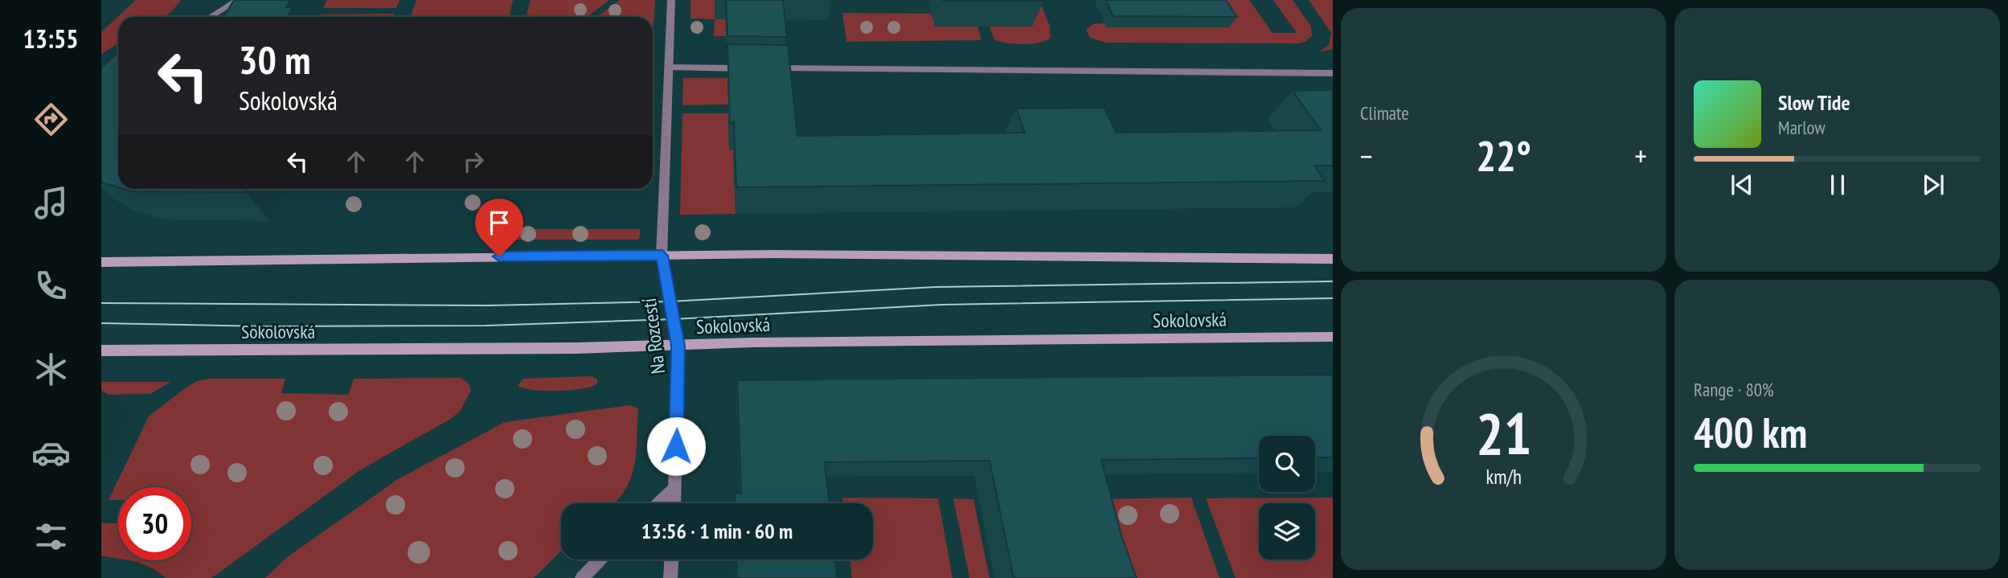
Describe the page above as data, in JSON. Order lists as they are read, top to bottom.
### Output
{
  "streets": {
    "main road": ["Sokolovská"],
    "street": ["Na Rozcestí"]
  },
  "crossings": [
    ["Sokolovská", "Na Rozcestí"]
  ],
  "page": {
    "tabs": "13:55",
    "tile": [
      "Climate",
      ["Range · 80%", "400 km"]
    ],
    "turn": ["30 m", "Sokolovská"],
    "song": ["Slow Tide", "Marlow"],
    "heat": ["−", "22°", "+"],
    "limit": "30",
    "trip": "13:56 · 1 min · 60 m",
    "gauge": ["21", "km/h"]
  }
}
